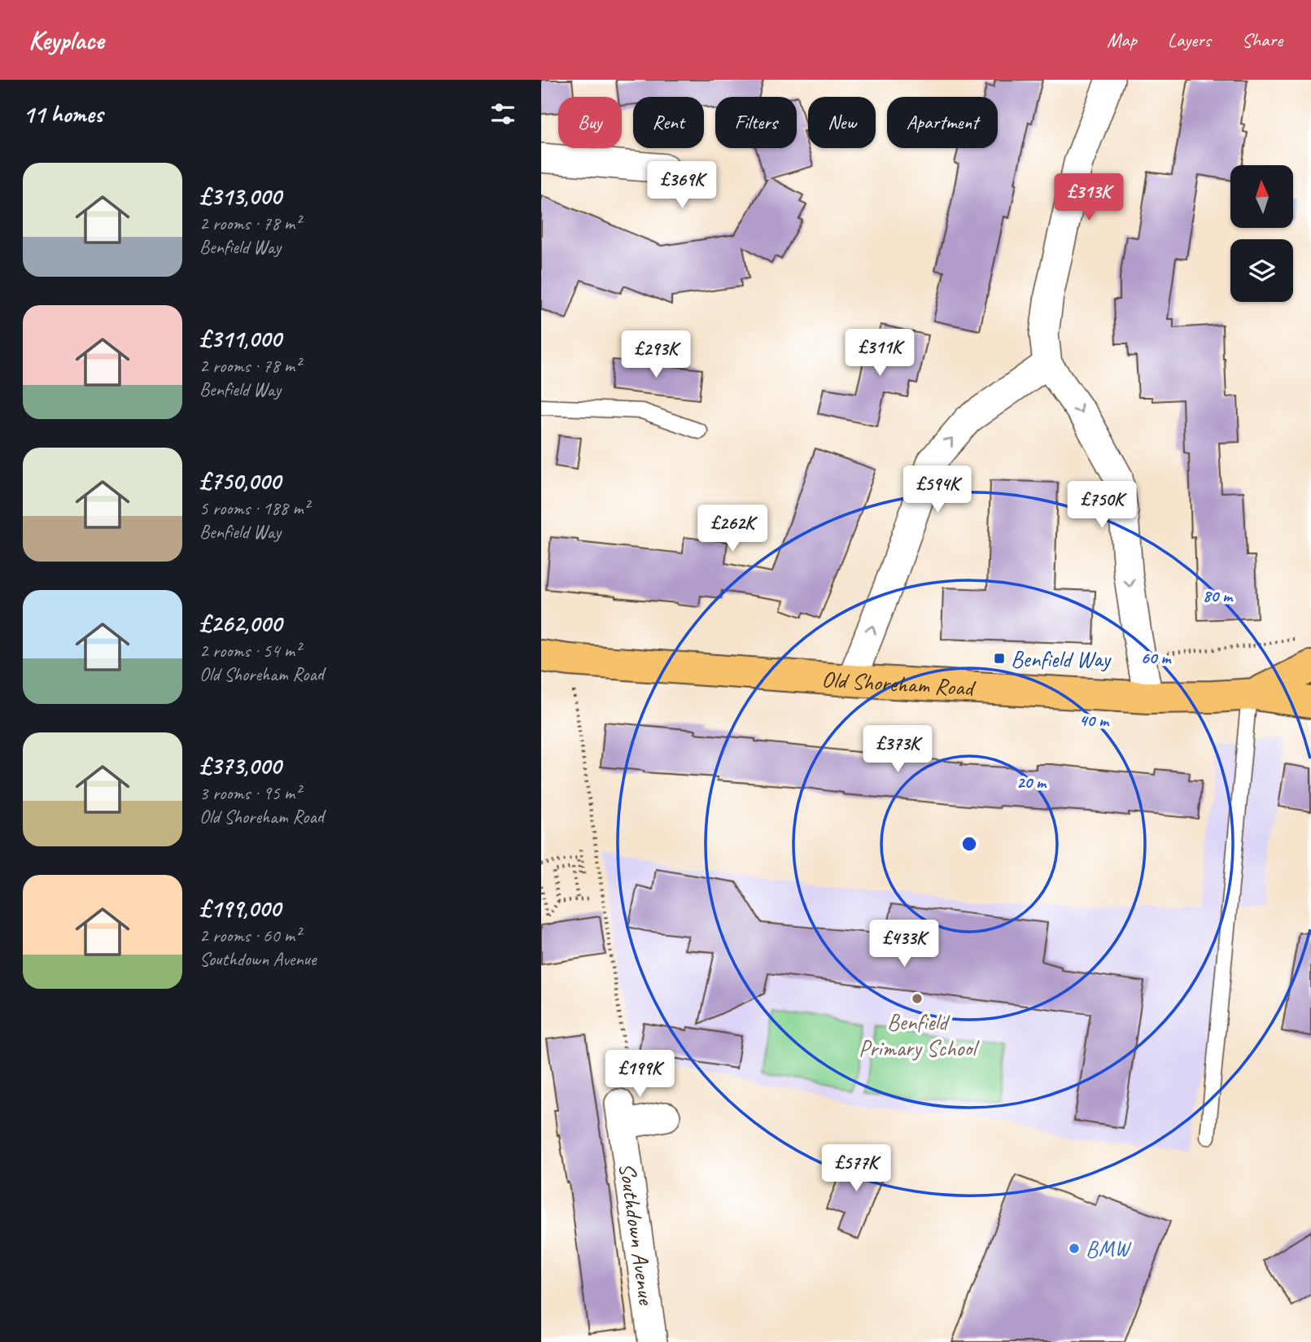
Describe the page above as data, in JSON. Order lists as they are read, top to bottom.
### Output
{
  "streets": {
    "main road": ["Old Shoreham Road"],
    "street": ["Southdown Avenue"]
  },
  "places": {
    "transit": ["Benfield Way"],
    "other": ["Benfield Primary School", "BMW"]
  },
  "north": "top",
  "page": {
    "header": "Keyplace",
    "nav": ["Map", "Layers", "Share"],
    "heading": "11 homes",
    "chip": [
      "Buy",
      "Rent",
      "Filters",
      "New",
      "Apartment"
    ],
    "list": [
      {
        "name": "£313,000",
        "note": "2 rooms · 78 m² · Benfield Way"
      },
      {
        "name": "£311,000",
        "note": "2 rooms · 78 m² · Benfield Way"
      },
      {
        "name": "£750,000",
        "note": "5 rooms · 188 m² · Benfield Way"
      },
      {
        "name": "£262,000",
        "note": "2 rooms · 54 m² · Old Shoreham Road"
      },
      {
        "name": "£373,000",
        "note": "3 rooms · 95 m² · Old Shoreham Road"
      },
      {
        "name": "£199,000",
        "note": "2 rooms · 60 m² · Southdown Avenue"
      }
    ],
    "price": [
      "£369K",
      "£313K",
      "£311K",
      "£293K",
      "£594K",
      "£750K",
      "£262K",
      "£373K",
      "£433K",
      "£199K",
      "£577K"
    ]
  },
  "rings": [
    "80 m",
    "60 m",
    "40 m",
    "20 m"
  ]
}
